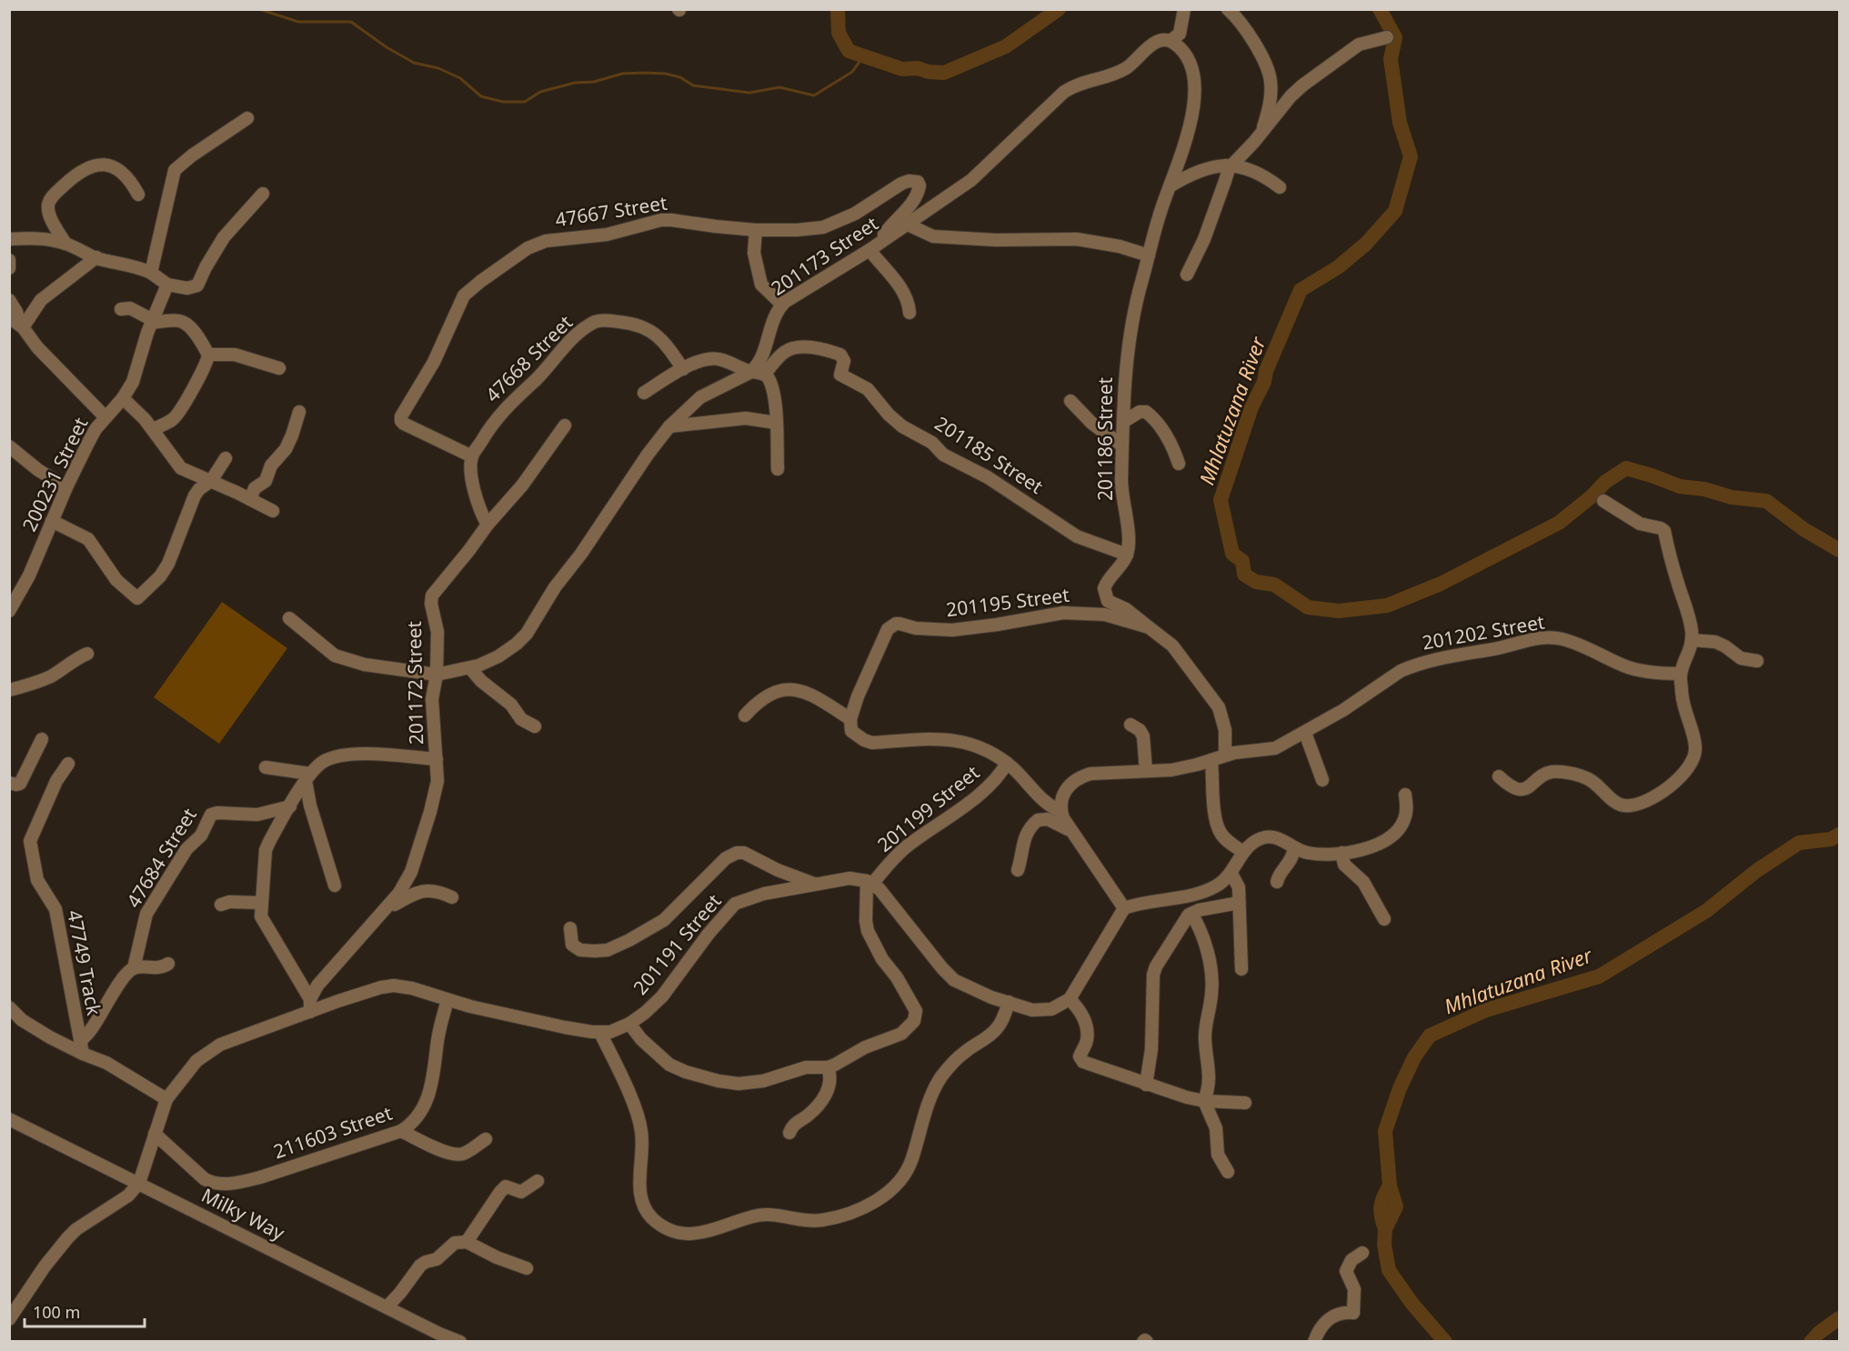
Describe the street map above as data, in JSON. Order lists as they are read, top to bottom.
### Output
{
  "streets": {
    "street": [
      "47667 Street",
      "201173 Street",
      "47668 Street",
      "201186 Street",
      "201185 Street",
      "200231 Street",
      "201195 Street",
      "201202 Street",
      "201172 Street",
      "201199 Street",
      "47684 Street",
      "201191 Street",
      "47749 Track",
      "211603 Street",
      "Milky Way"
    ]
  },
  "crossings": [
    ["47667 Street", "201173 Street"],
    ["47667 Street", "47668 Street"],
    ["201186 Street", "201185 Street"],
    ["201195 Street", "201202 Street"],
    ["201172 Street", "201191 Street"],
    ["201199 Street", "201191 Street"],
    ["201191 Street", "211603 Street"],
    ["201191 Street", "Milky Way"]
  ],
  "water": ["Mhlatuzana River"],
  "scale_bar": "100 m"
}
